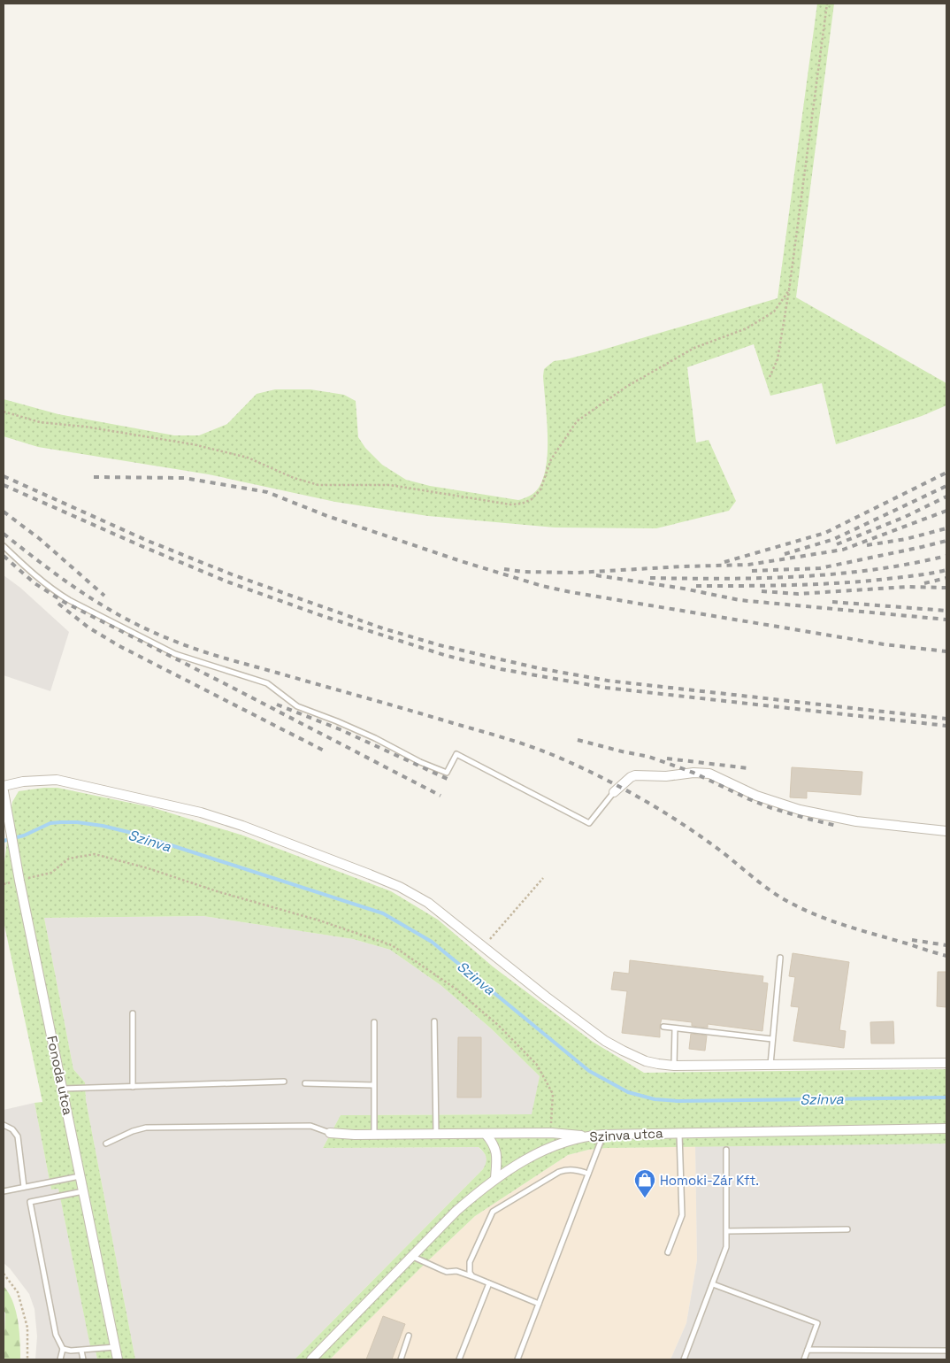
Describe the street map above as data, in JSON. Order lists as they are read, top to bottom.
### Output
{
  "streets": {
    "street": ["Fonoda utca", "Szinva utca"]
  },
  "water": ["Szinva"],
  "places": {
    "shop": ["Homoki-Zár Kft."]
  }
}
